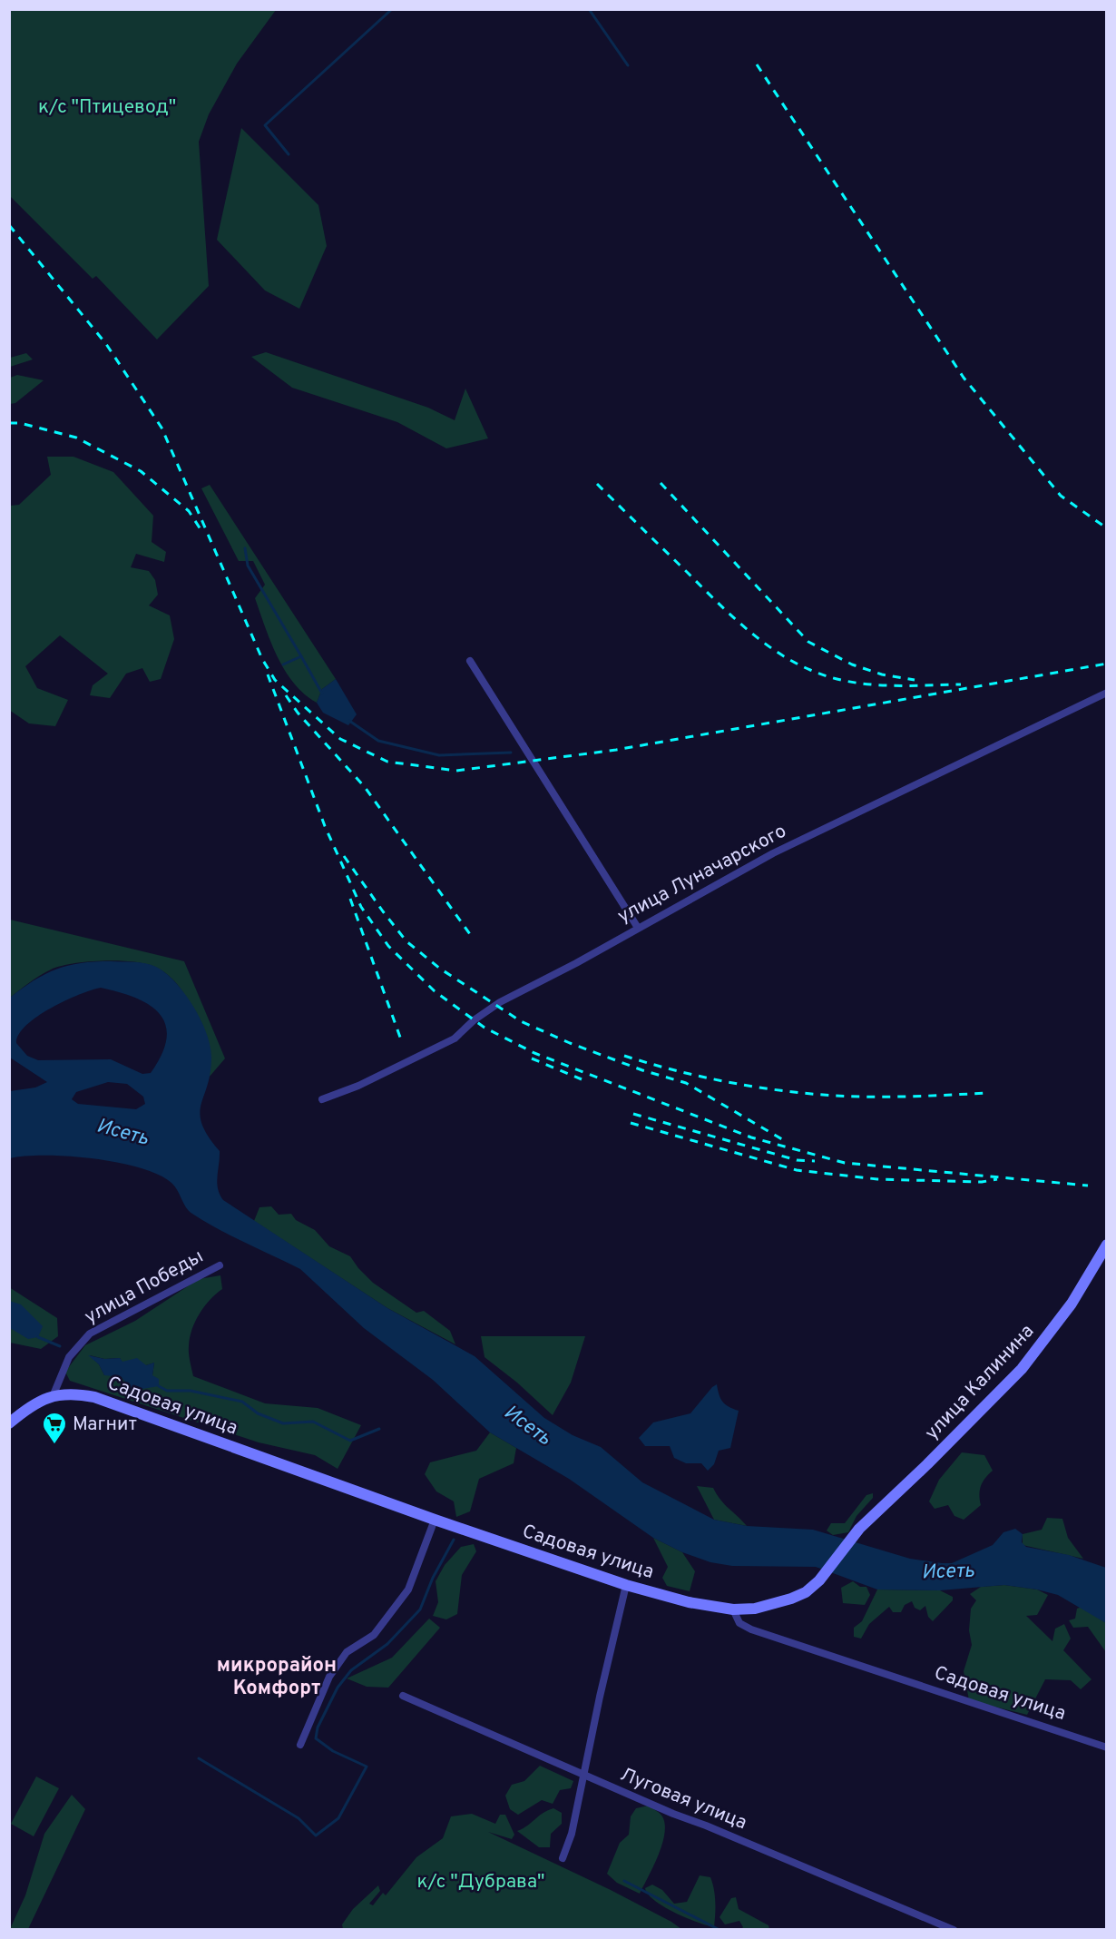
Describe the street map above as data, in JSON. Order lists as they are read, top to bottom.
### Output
{
  "streets": {
    "main road": ["улица Калинина", "Садовая улица"],
    "street": ["улица Луначарского", "улица Победы", "Луговая улица"]
  },
  "crossings": [
    ["улица Победы", "Садовая улица"],
    ["улица Калинина", "Садовая улица"]
  ],
  "districts": ["микрорайон Комфорт"],
  "water": ["Исеть"],
  "parks": ["к/с \"Птицевод\"", "к/с \"Дубрава\""],
  "places": {
    "supermarket": ["Магнит"]
  }
}
